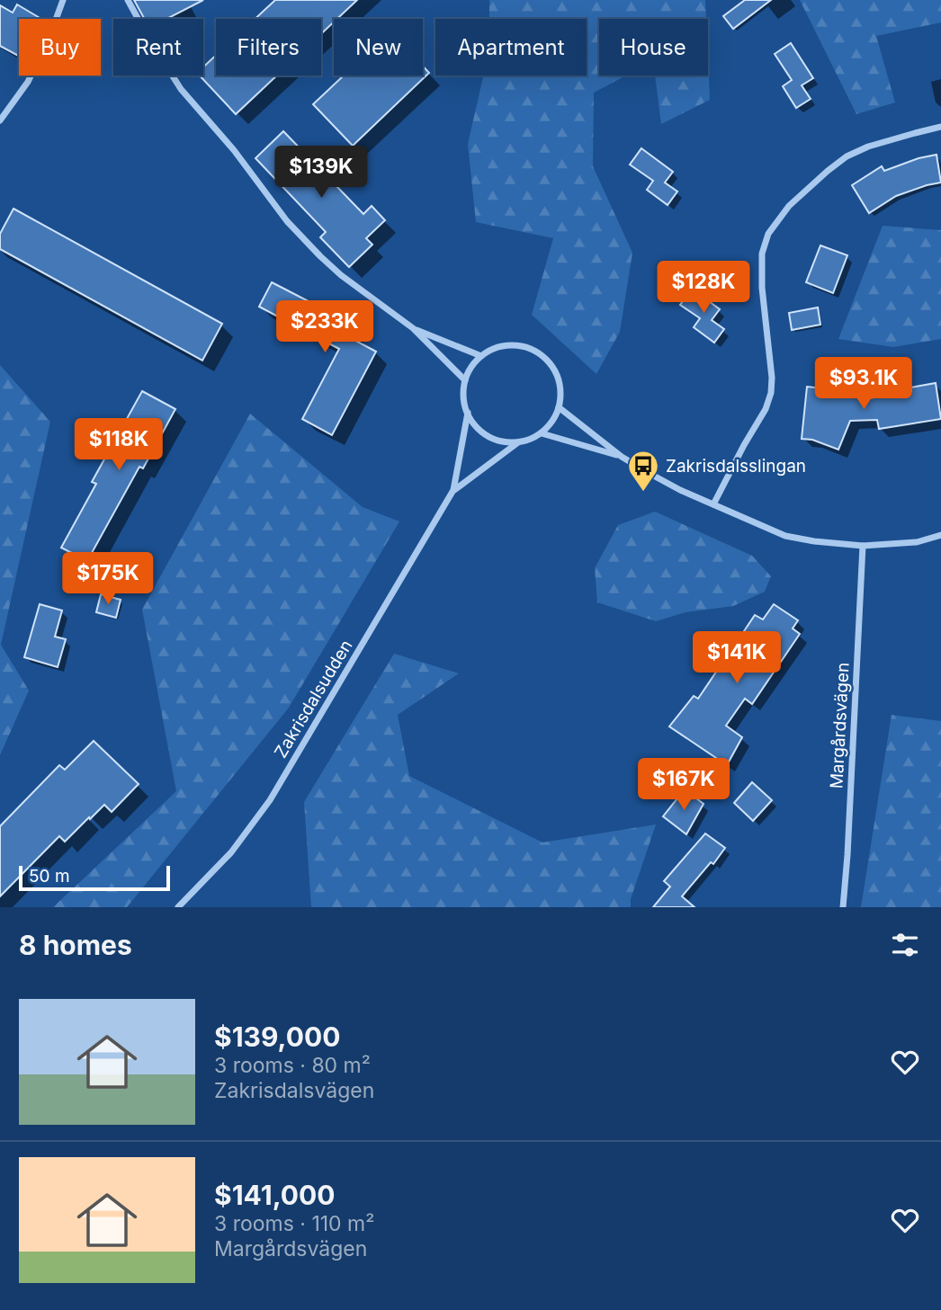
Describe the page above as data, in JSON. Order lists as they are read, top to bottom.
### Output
{
  "streets": {
    "street": ["Zakrisdalsudden", "Margårdsvägen"]
  },
  "places": {
    "bus stop": ["Zakrisdalsslingan"]
  },
  "scale_bar": "50 m",
  "page": {
    "chip": [
      "Buy",
      "Rent",
      "Filters",
      "New",
      "Apartment",
      "House"
    ],
    "price": [
      "$139K",
      "$128K",
      "$233K",
      "$93.1K",
      "$118K",
      "$175K",
      "$141K",
      "$167K"
    ],
    "scale": "50 m",
    "heading": "8 homes",
    "list": [
      {
        "name": "$139,000",
        "note": "3 rooms · 80 m² · Zakrisdalsvägen"
      },
      {
        "name": "$141,000",
        "note": "3 rooms · 110 m² · Margårdsvägen"
      }
    ]
  }
}
